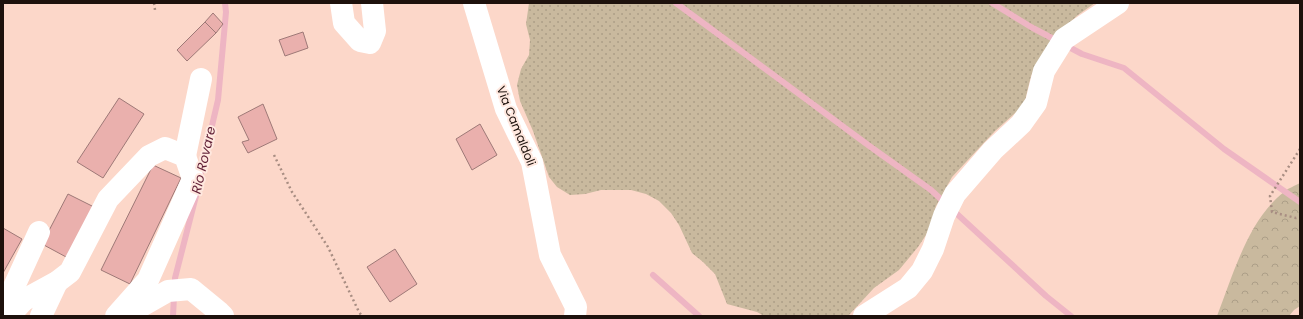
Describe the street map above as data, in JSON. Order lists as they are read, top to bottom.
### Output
{
  "streets": {
    "street": ["Via Camaldoli"]
  },
  "water": ["Rio Rovare"]
}
